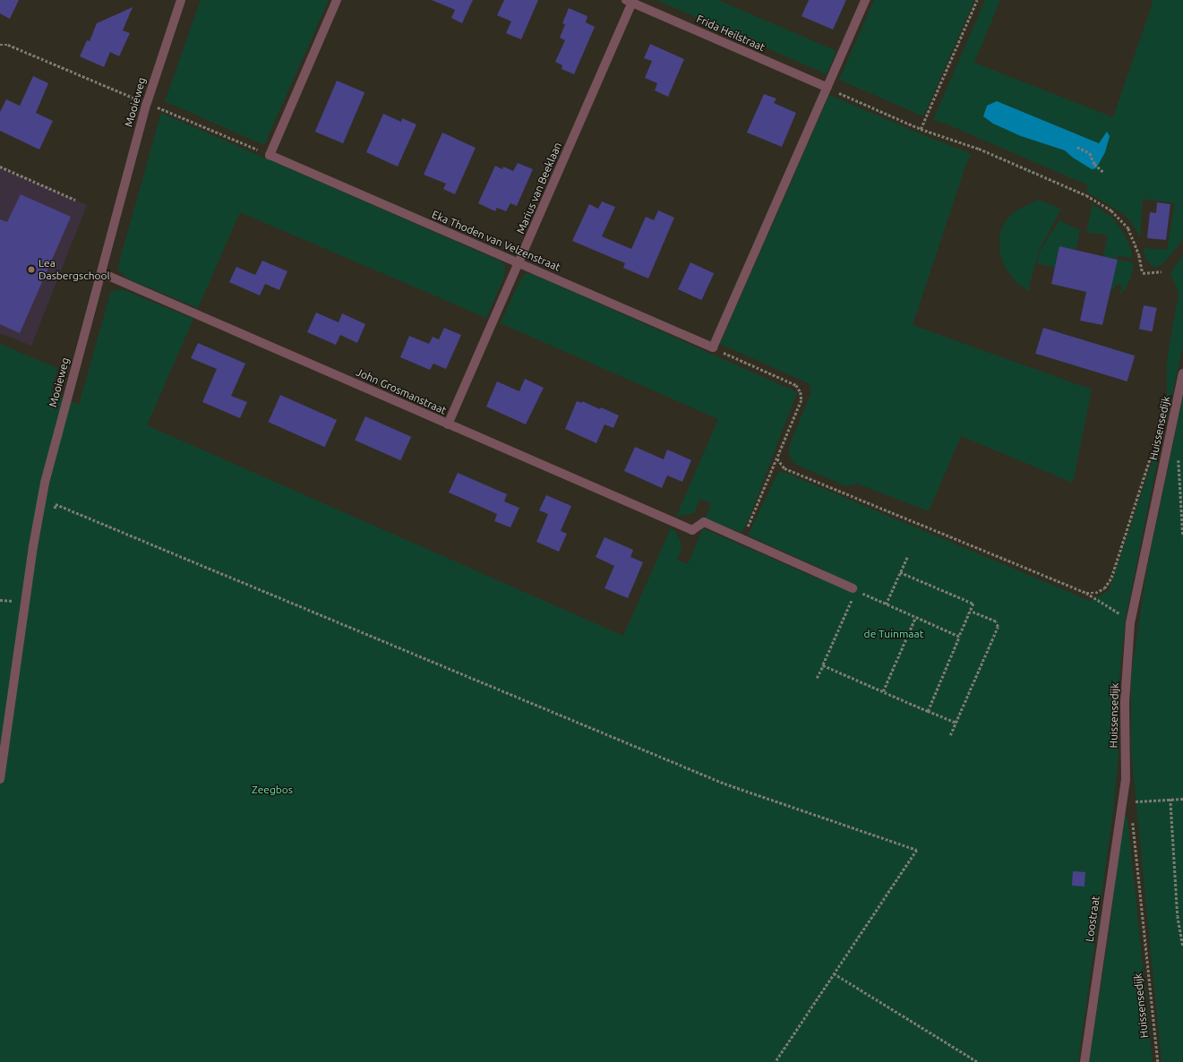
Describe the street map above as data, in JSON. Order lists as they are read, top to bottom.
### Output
{
  "streets": {
    "street": [
      "Frida Heilstraat",
      "Mooieweg",
      "Marius van Beeklaan",
      "Eka Thoden van Velzenstraat",
      "John Grosmanstraat",
      "Huissensedijk",
      "Loostraat"
    ]
  },
  "crossings": [
    ["Frida Heilstraat", "Marius van Beeklaan"],
    ["Mooieweg", "John Grosmanstraat"],
    ["Marius van Beeklaan", "Eka Thoden van Velzenstraat"],
    ["Marius van Beeklaan", "John Grosmanstraat"],
    ["Huissensedijk", "Loostraat"]
  ],
  "parks": ["de Tuinmaat", "Zeegbos"],
  "places": ["Lea Dasbergschool"]
}
